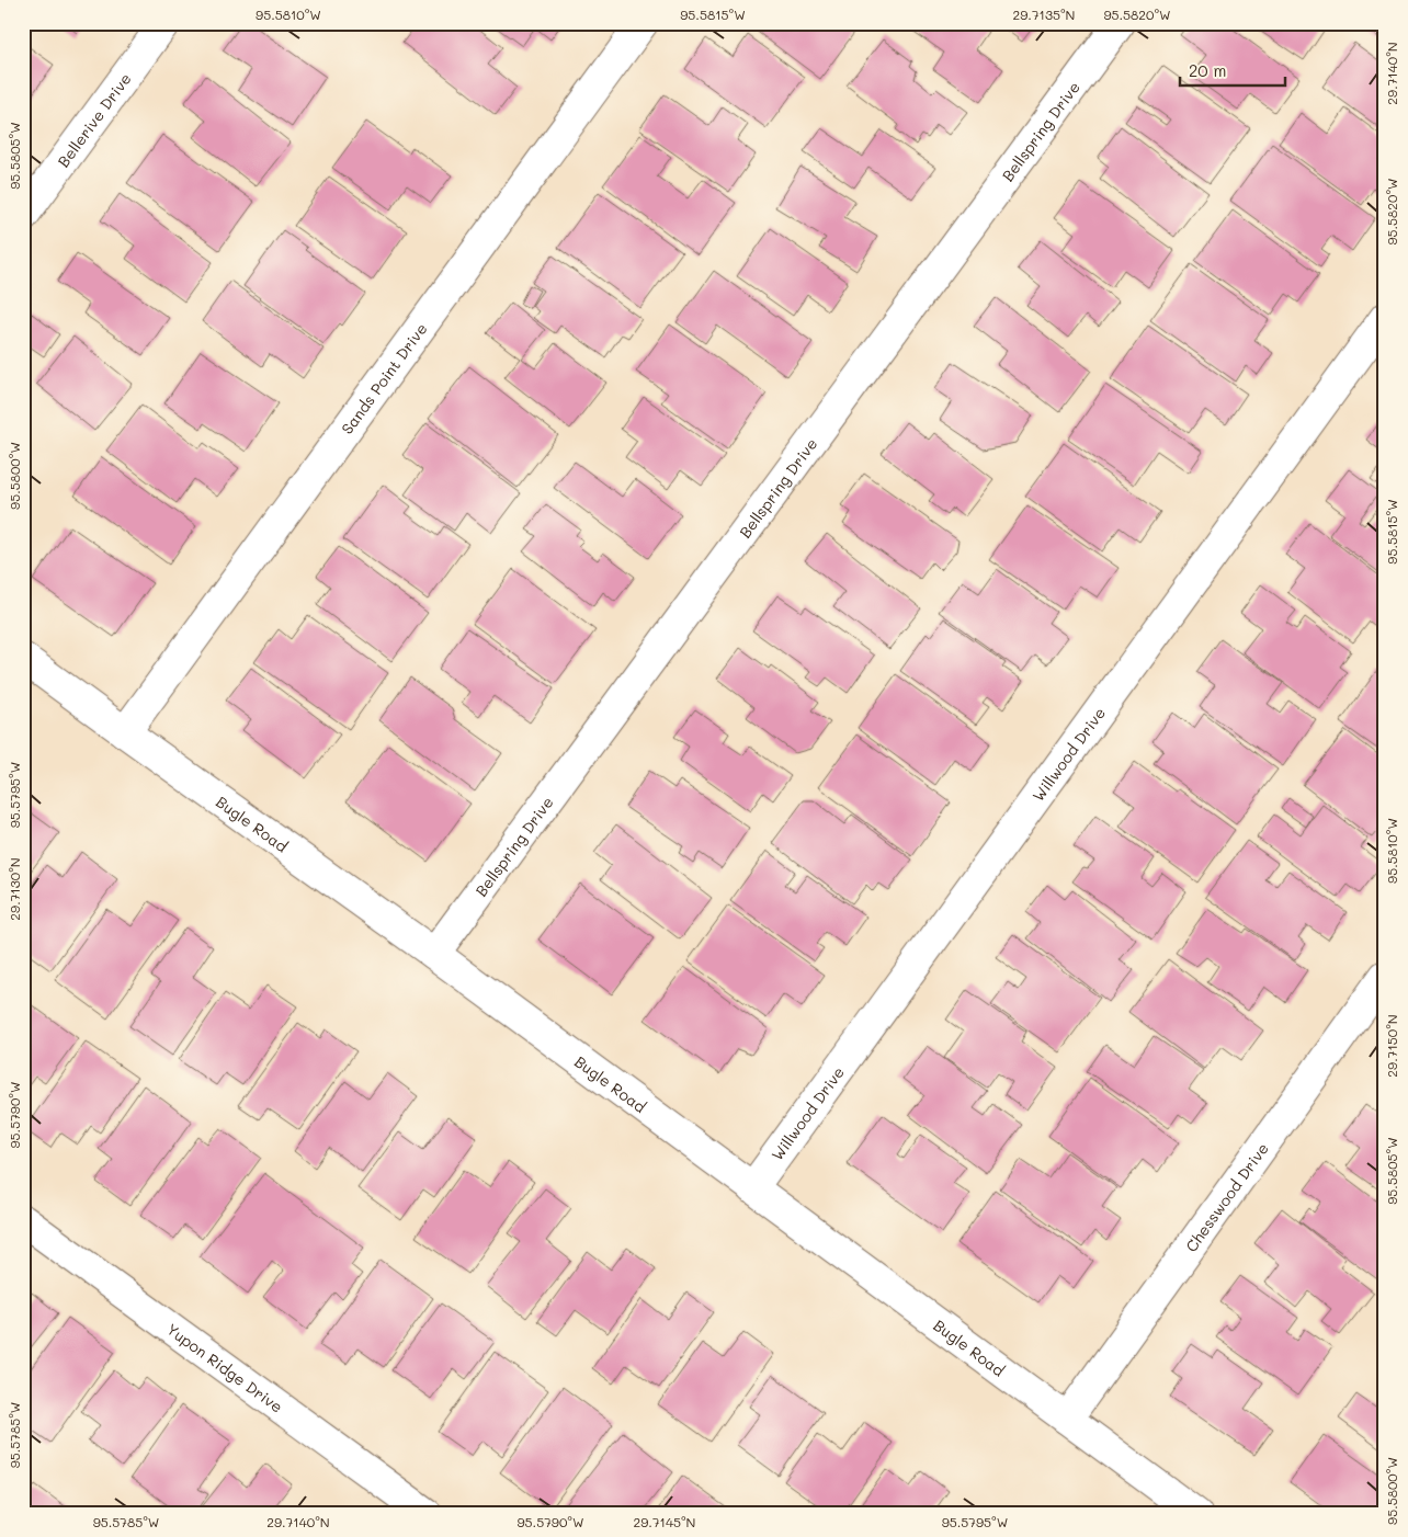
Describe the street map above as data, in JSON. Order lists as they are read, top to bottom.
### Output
{
  "streets": {
    "street": [
      "Bellerive Drive",
      "Bellspring Drive",
      "Sands Point Drive",
      "Willwood Drive",
      "Bugle Road",
      "Chesswood Drive",
      "Yupon Ridge Drive"
    ]
  },
  "crossings": [
    ["Bellspring Drive", "Bugle Road"],
    ["Sands Point Drive", "Bugle Road"],
    ["Willwood Drive", "Bugle Road"],
    ["Bugle Road", "Chesswood Drive"]
  ],
  "scale_bar": "20 m",
  "coordinates": [
    "95.5810°W",
    "95.5815°W",
    "29.7135°N",
    "95.5820°W",
    "29.7140°N",
    "95.5805°W",
    "95.5800°W",
    "95.5795°W",
    "29.7130°N",
    "29.7150°N",
    "95.5790°W",
    "95.5785°W",
    "29.7145°N"
  ]
}
